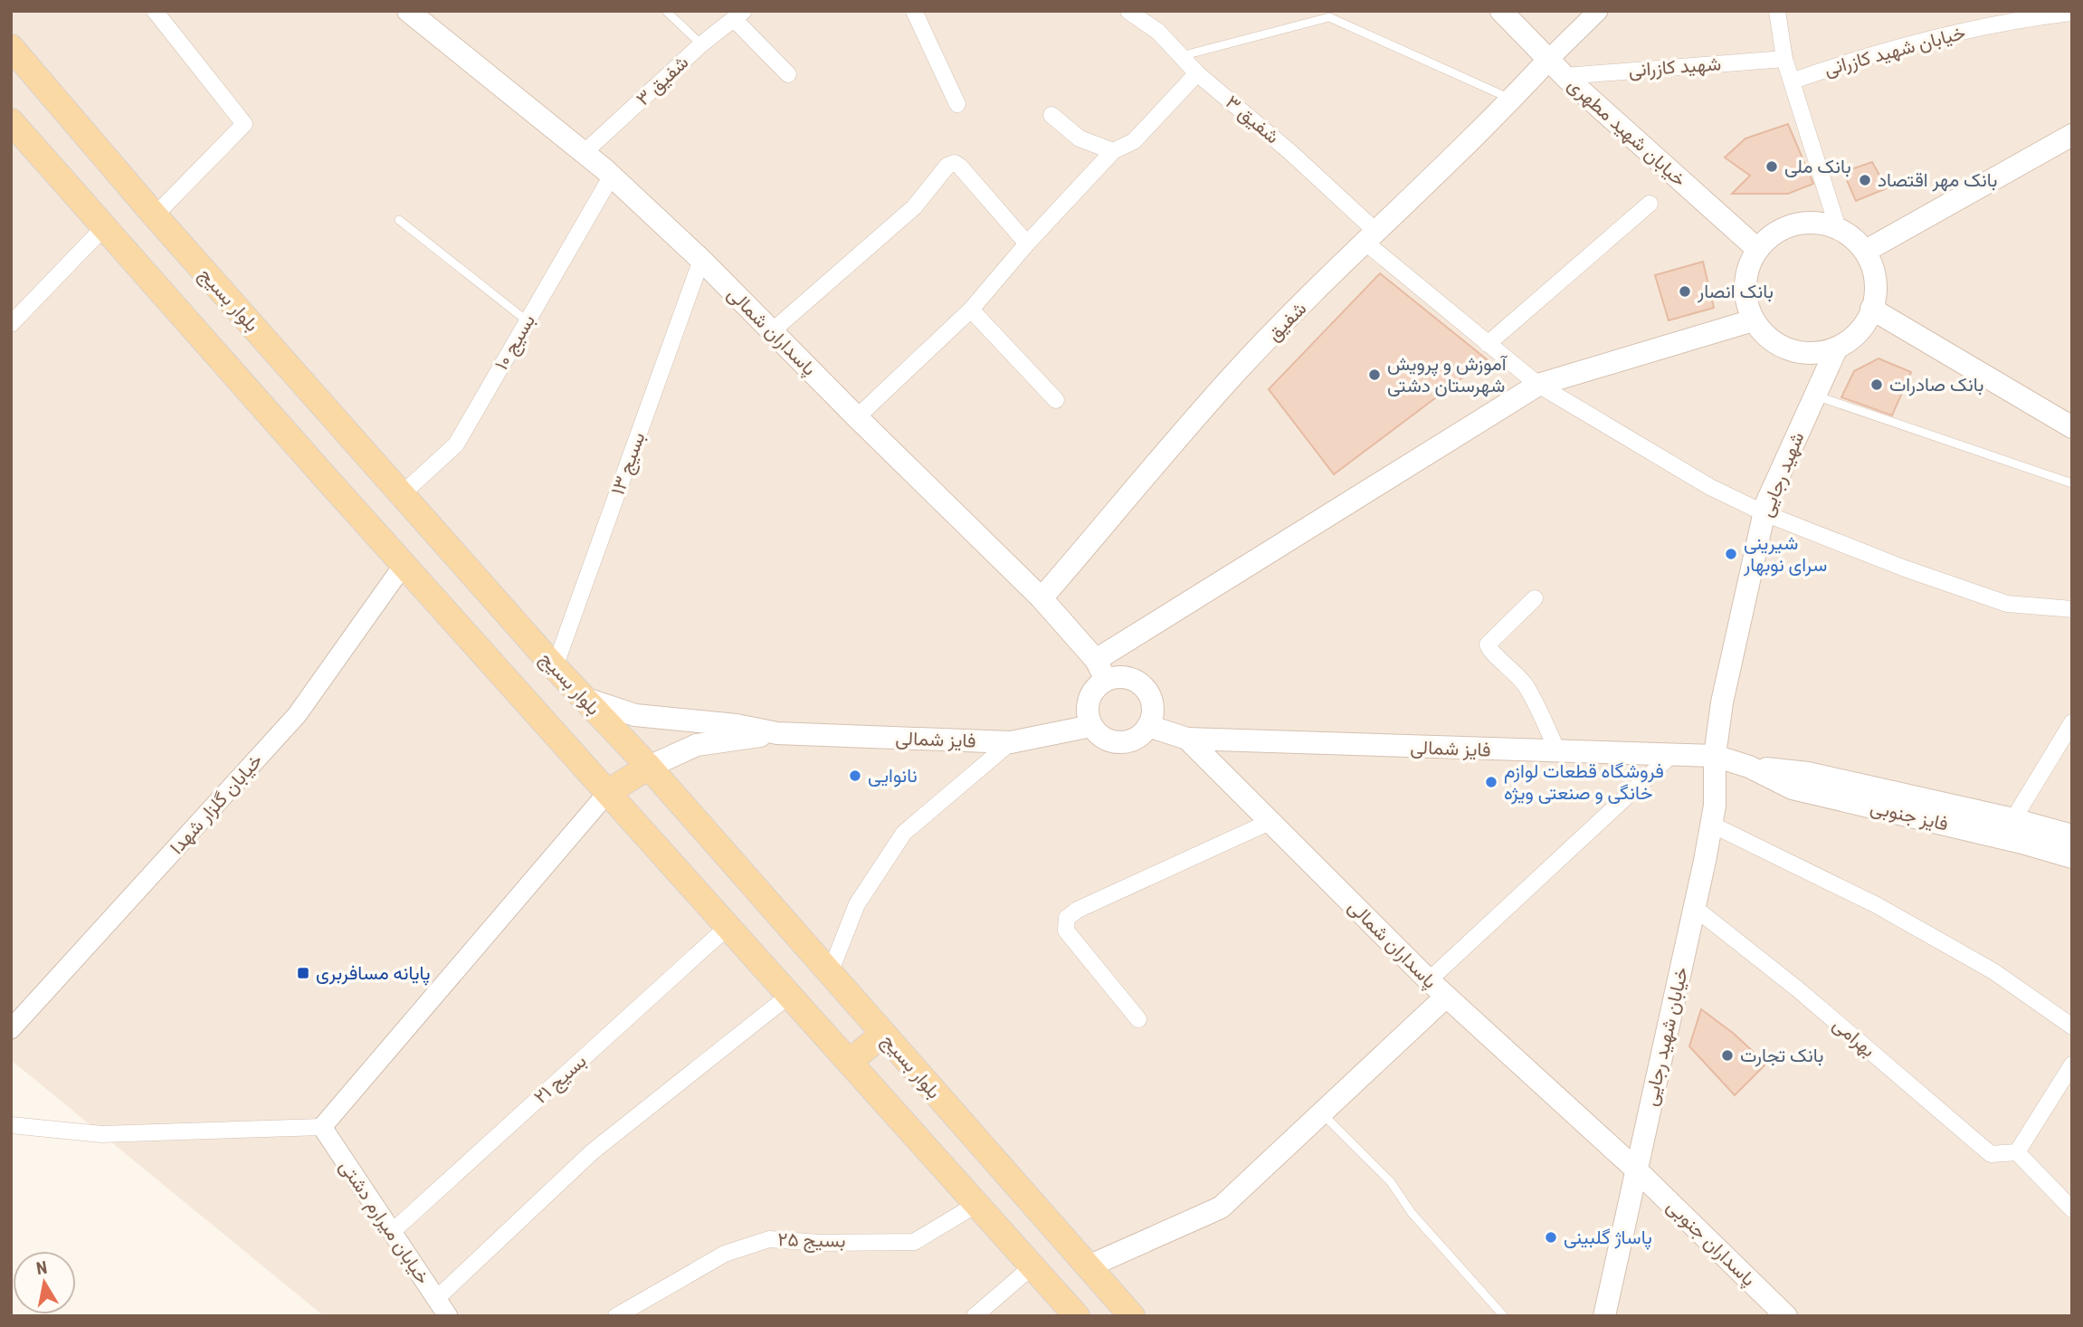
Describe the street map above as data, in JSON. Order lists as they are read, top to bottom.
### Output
{
  "streets": {
    "main road": [
      "خیابان شهید مطهری",
      "بلوار بسیج",
      "شفیق",
      "پاسداران شمالی",
      "شهید رجایی",
      "فایز شمالی",
      "فایز جنوبی",
      "خیابان شهید رجایی",
      "پاسداران جنوبی"
    ],
    "street": [
      "خیابان شهید کازرانی",
      "شهید کازرانی",
      "شفیق ۳",
      "بسیج ۱۰",
      "بسیج ۱۳",
      "خیابان گلزار شهدا",
      "بهرامی",
      "بسیج ۲۱",
      "خیابان میرارم دشتی",
      "بسیج ۲۵"
    ]
  },
  "crossings": [
    ["شهید کازرانی", "خیابان شهید مطهری"],
    ["شفیق ۳", "شفیق"],
    ["شفیق ۳", "پاسداران شمالی"],
    ["شفیق ۳", "شهید رجایی"],
    ["خیابان شهید مطهری", "شفیق"],
    ["خیابان شهید مطهری", "شهید رجایی"],
    ["بلوار بسیج", "بسیج ۱۰"],
    ["بلوار بسیج", "بسیج ۱۳"],
    ["بلوار بسیج", "فایز شمالی"],
    ["شفیق", "پاسداران شمالی"],
    ["پاسداران شمالی", "بسیج ۱۰"],
    ["پاسداران شمالی", "بسیج ۱۳"],
    ["پاسداران شمالی", "فایز شمالی"],
    ["پاسداران شمالی", "خیابان شهید رجایی"],
    ["پاسداران شمالی", "پاسداران جنوبی"],
    ["شهید رجایی", "فایز شمالی"],
    ["شهید رجایی", "فایز جنوبی"],
    ["شهید رجایی", "خیابان شهید رجایی"],
    ["فایز شمالی", "فایز جنوبی"],
    ["فایز شمالی", "خیابان شهید رجایی"],
    ["فایز جنوبی", "خیابان شهید رجایی"],
    ["خیابان شهید رجایی", "بهرامی"],
    ["خیابان شهید رجایی", "پاسداران جنوبی"],
    ["بسیج ۲۱", "خیابان میرارم دشتی"]
  ],
  "places": {
    "other": [
      "بانک ملی",
      "بانک مهر اقتصاد",
      "بانک انصار",
      "آموزش و پرویش شهرستان دشتی",
      "بانک صادرات",
      "شیرینی سرای نوبهار",
      "نانوایی",
      "فروشگاه قطعات لوازم خانگی و صنعتی ویژه",
      "بانک تجارت",
      "پاساژ گلبینی"
    ],
    "transit": ["پایانه مسافربری"]
  },
  "north": "top"
}
